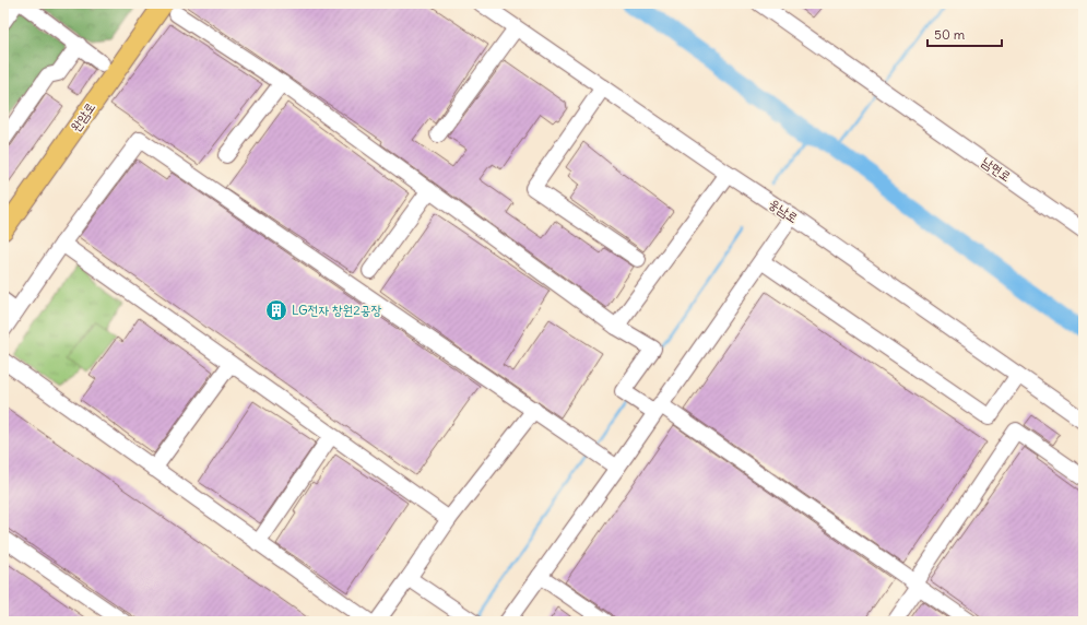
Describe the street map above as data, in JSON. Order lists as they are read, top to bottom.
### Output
{
  "streets": {
    "main road": ["완암로"],
    "street": ["남면로", "웅남로"]
  },
  "places": {
    "building": ["LG전자 창원2공장"]
  },
  "scale_bar": "50 m"
}
